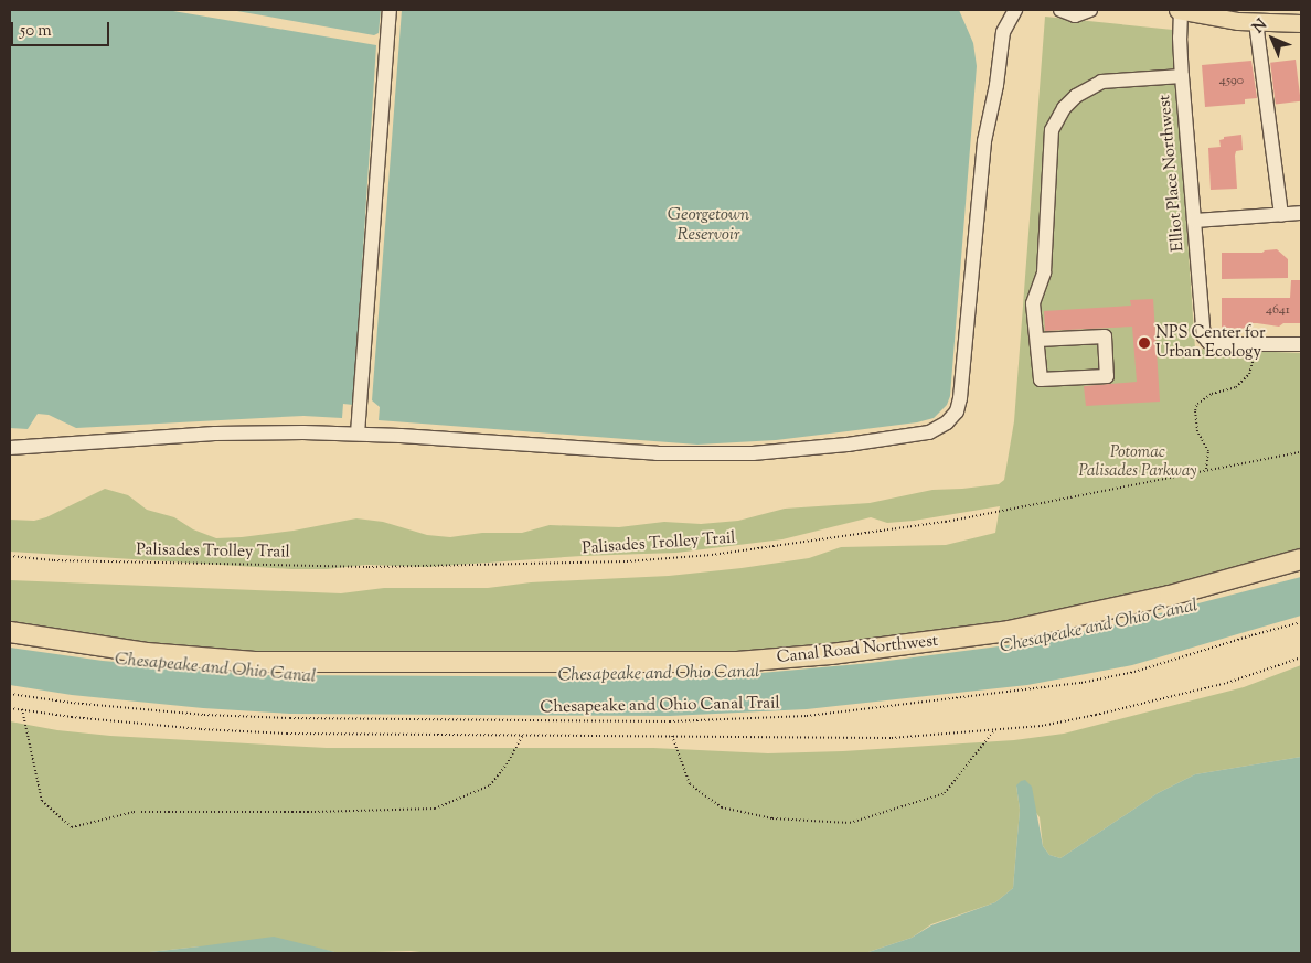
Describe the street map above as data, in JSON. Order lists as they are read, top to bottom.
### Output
{
  "streets": {
    "highway": ["Canal Road Northwest"],
    "street": ["Elliot Place Northwest"],
    "path": ["Palisades Trolley Trail", "Chesapeake and Ohio Canal Trail"]
  },
  "water": ["Georgetown Reservoir", "Chesapeake and Ohio Canal"],
  "parks": ["Potomac Palisades Parkway"],
  "places": ["NPS Center for Urban Ecology"],
  "house_numbers": ["4590", "4641"],
  "scale_bar": "50 m",
  "north": "top left"
}
